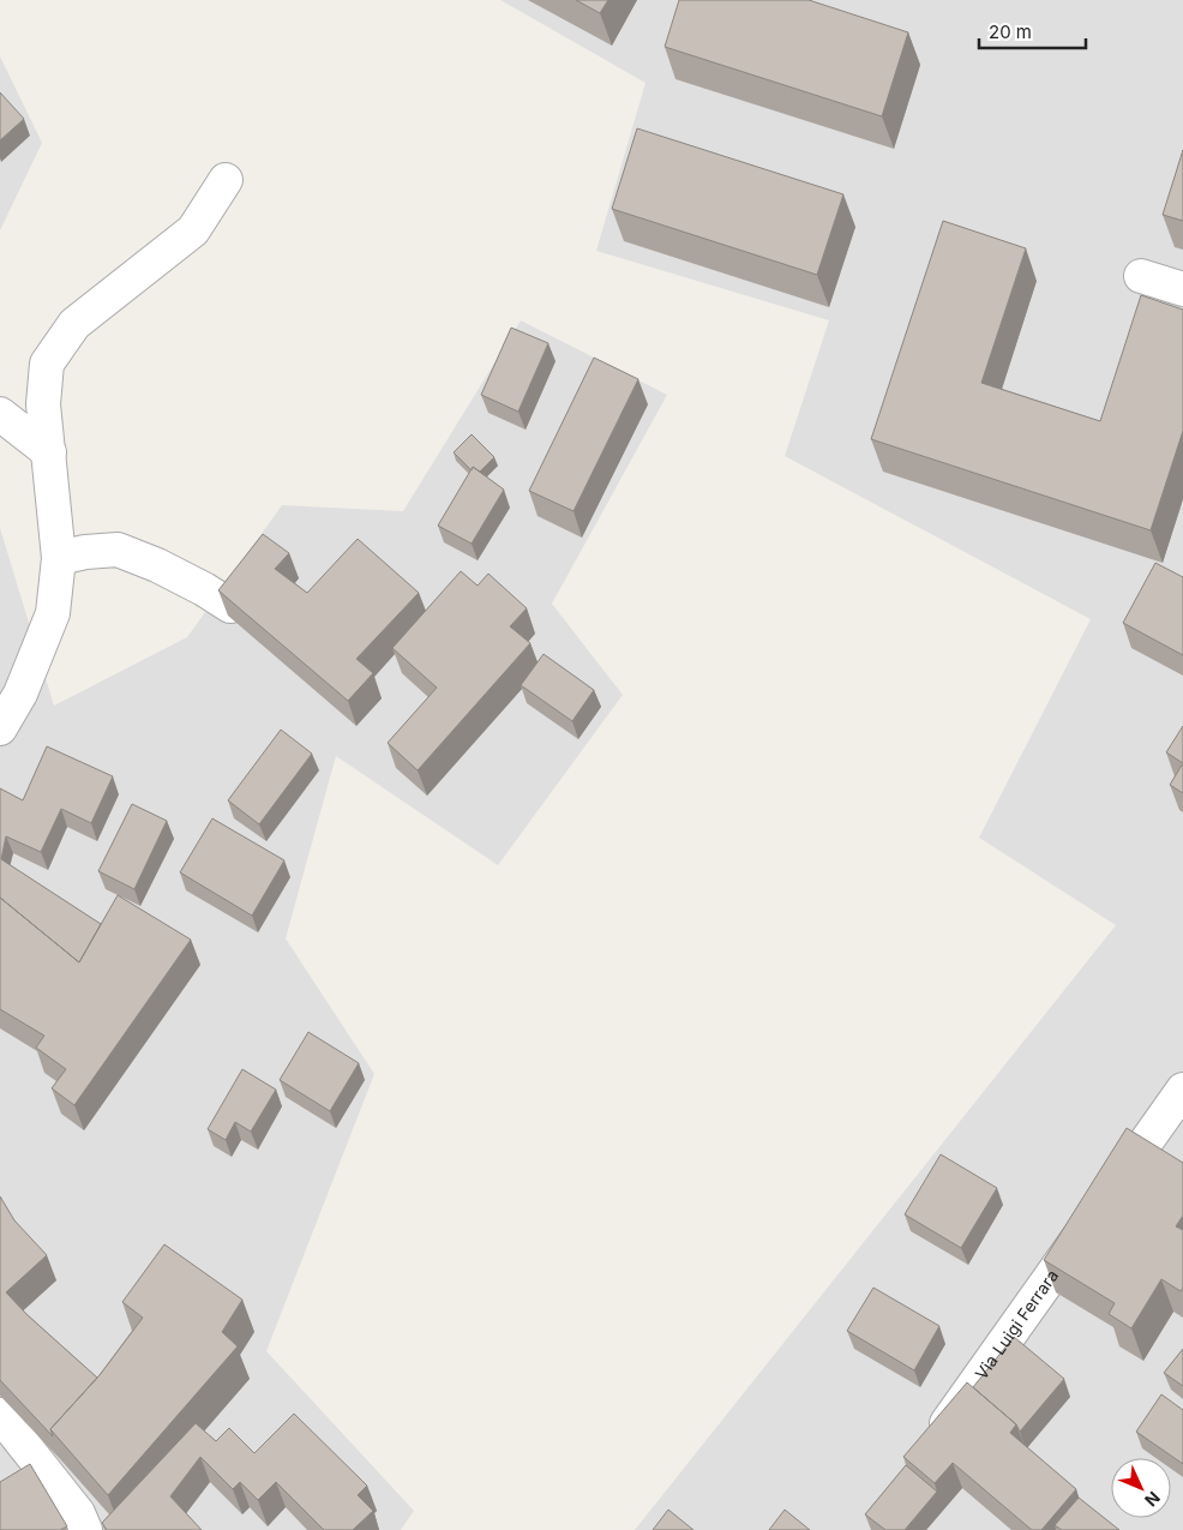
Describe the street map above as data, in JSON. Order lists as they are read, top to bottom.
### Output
{
  "streets": {
    "street": ["Via Luigi Ferrara"]
  },
  "scale_bar": "20 m",
  "north": "bottom right"
}
